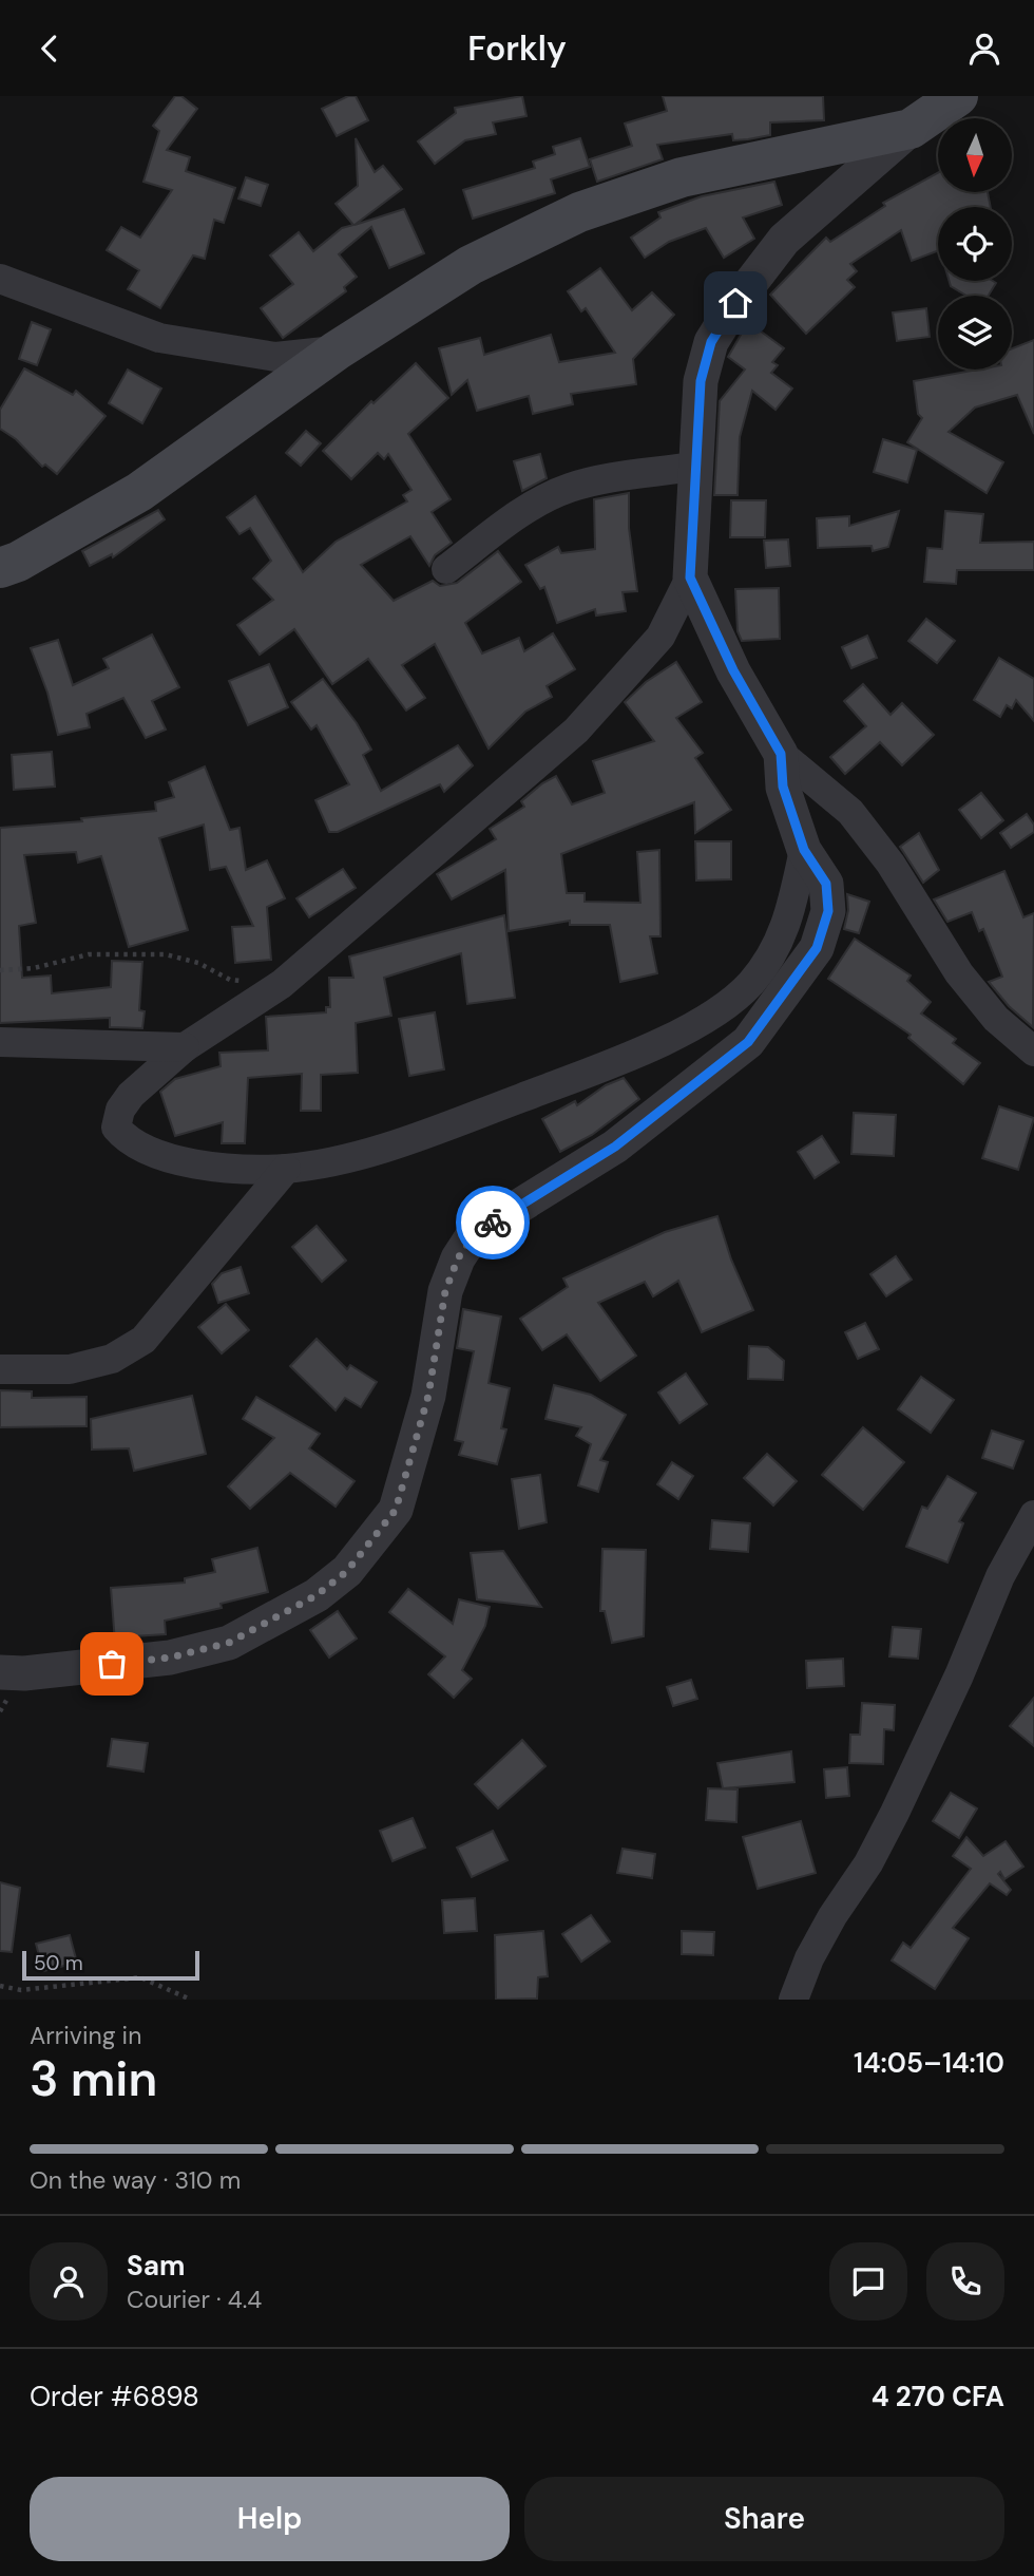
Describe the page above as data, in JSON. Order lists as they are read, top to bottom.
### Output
{
  "scale_bar": "50 m",
  "north": "bottom",
  "page": {
    "header": "Forkly",
    "scale": "50 m",
    "heading": ["3 min", "Arriving in", "14:05–14:10"],
    "panel": [
      "Sam",
      "Courier · 4.4",
      "Order #6898",
      "4 270 CFA"
    ],
    "bar": "On the way · 310 m",
    "buttons": ["Help", "Share"]
  }
}
